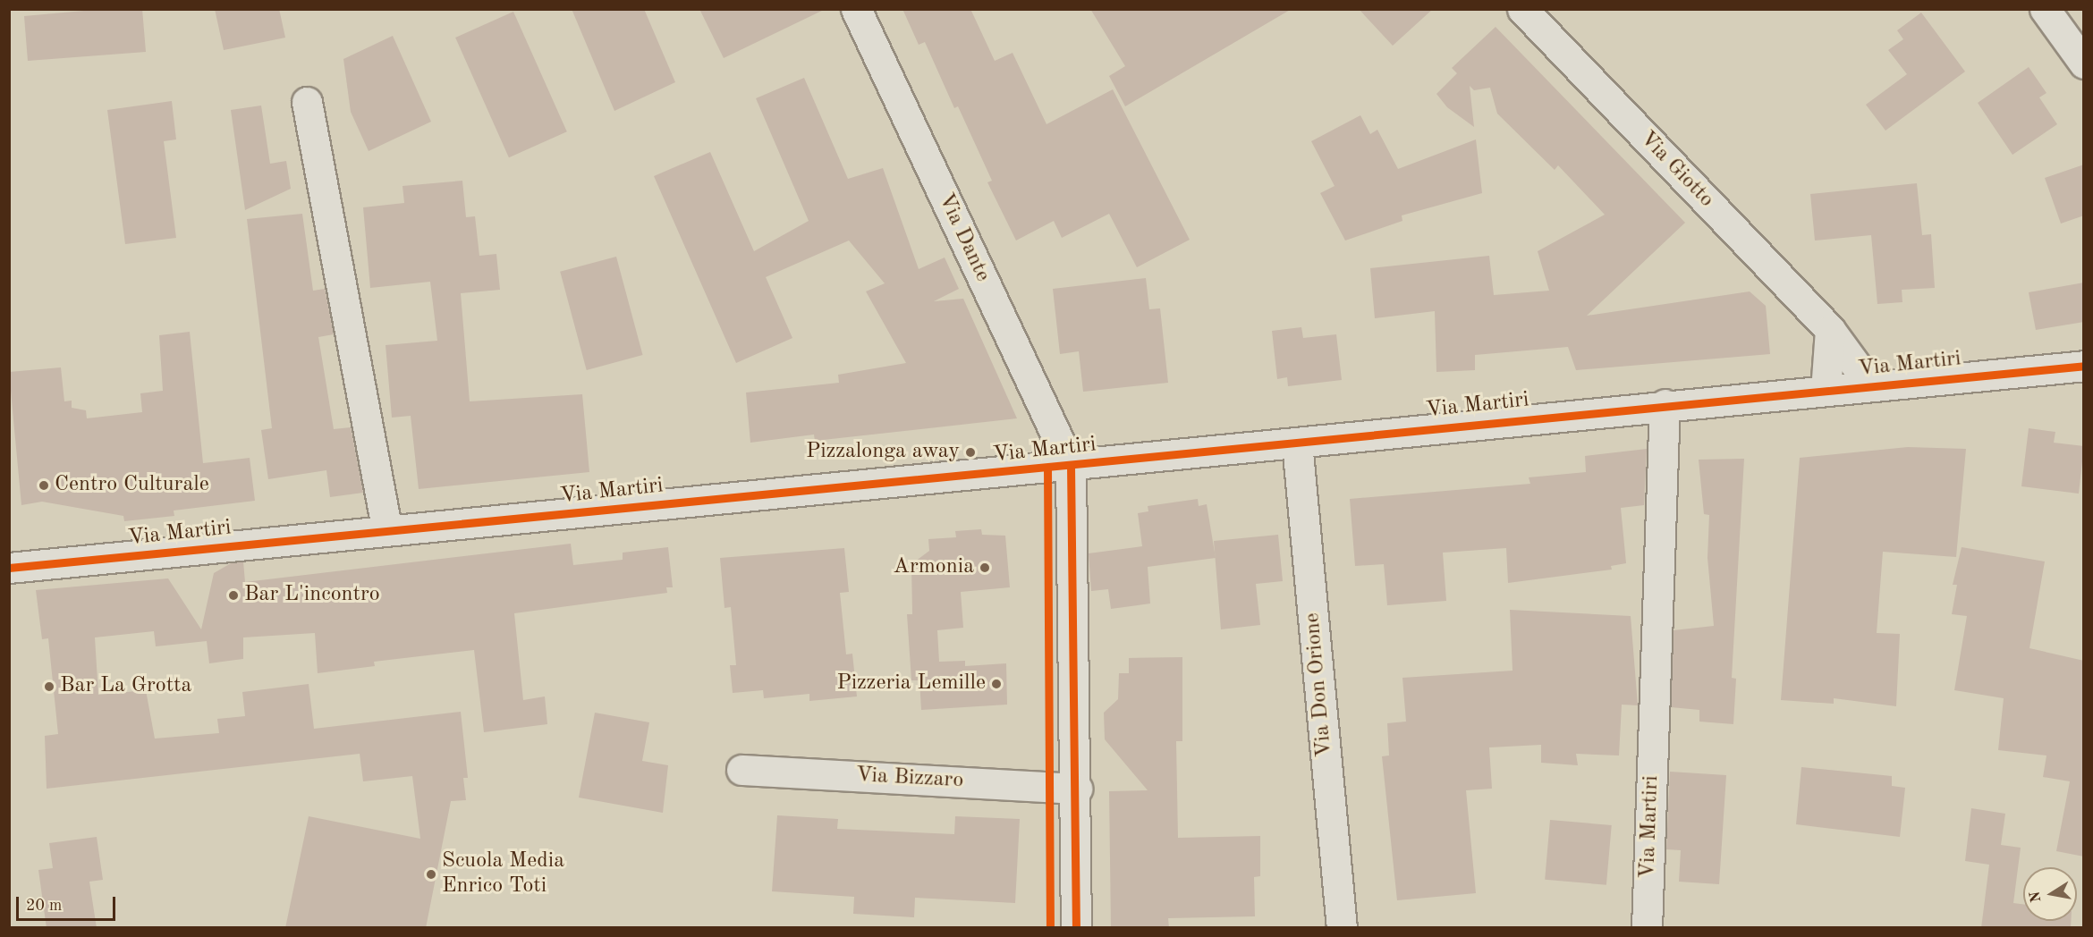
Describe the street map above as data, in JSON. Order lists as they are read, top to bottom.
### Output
{
  "streets": {
    "street": [
      "Via Giotto",
      "Via Dante",
      "Via Martiri",
      "Via Don Orione",
      "Via Bizzaro"
    ]
  },
  "crossings": [
    ["Via Giotto", "Via Martiri"],
    ["Via Dante", "Via Martiri"],
    ["Via Martiri", "Via Don Orione"]
  ],
  "places": [
    "Pizzalonga away",
    "Centro Culturale",
    "Armonia",
    "Bar L'incontro",
    "Pizzeria Lemille",
    "Bar La Grotta",
    "Scuola Media Enrico Toti"
  ],
  "scale_bar": "20 m",
  "north": "left"
}
